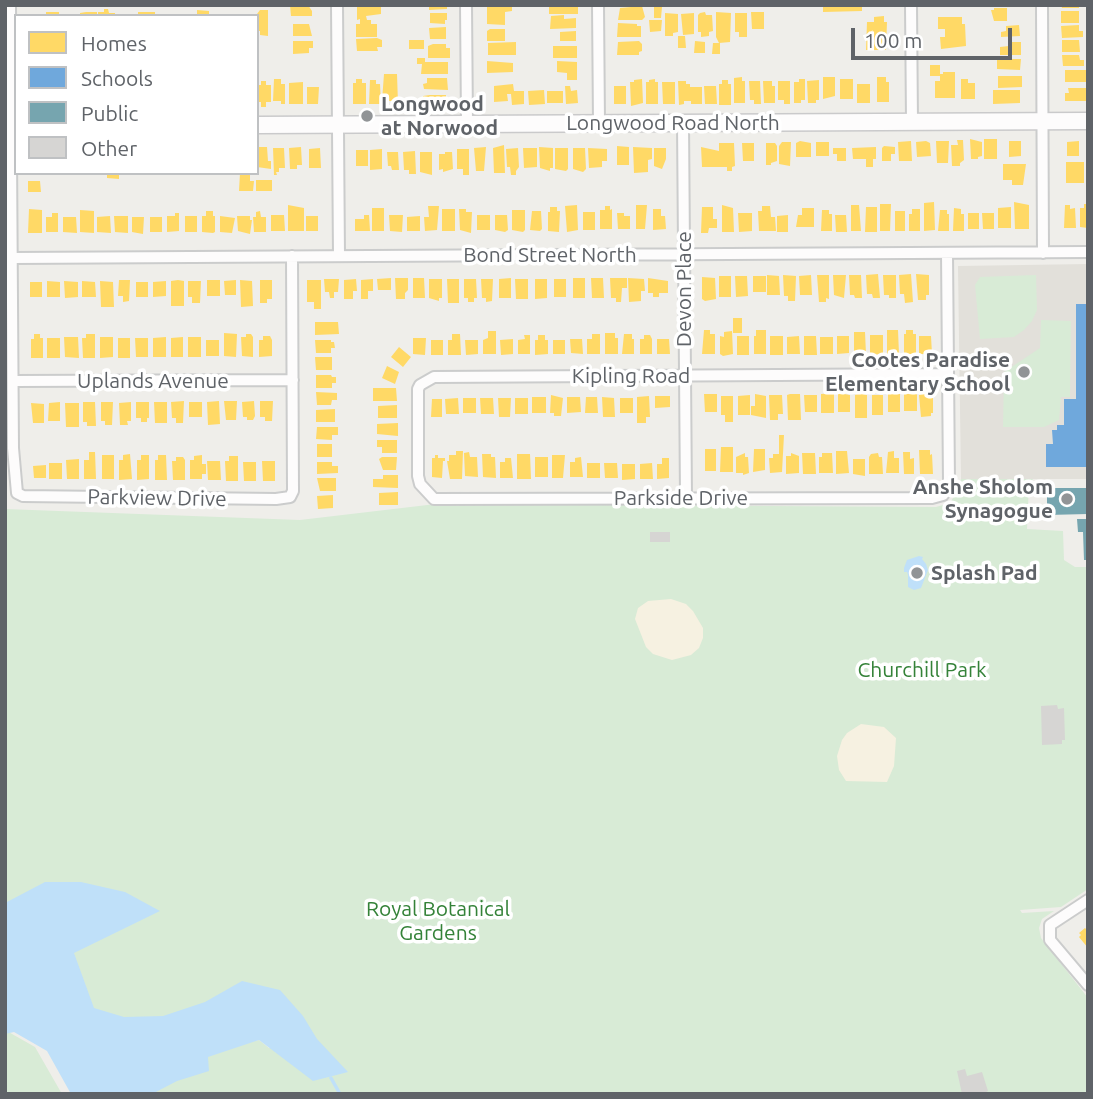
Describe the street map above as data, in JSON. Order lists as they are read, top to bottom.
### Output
{
  "streets": {
    "street": [
      "Longwood Road North",
      "Bond Street North",
      "Devon Place",
      "Kipling Road",
      "Uplands Avenue",
      "Parkview Drive",
      "Parkside Drive"
    ]
  },
  "crossings": [
    ["Longwood Road North", "Devon Place"],
    ["Bond Street North", "Devon Place"],
    ["Devon Place", "Kipling Road"],
    ["Devon Place", "Parkside Drive"],
    ["Kipling Road", "Parkside Drive"],
    ["Uplands Avenue", "Parkview Drive"]
  ],
  "parks": ["Churchill Park", "Royal Botanical Gardens"],
  "places": [
    "Longwood at Norwood",
    "Cootes Paradise Elementary School",
    "Anshe Sholom Synagogue",
    "Splash Pad"
  ],
  "legend": [
    "Homes",
    "Schools",
    "Public",
    "Other"
  ],
  "scale_bar": "100 m"
}
